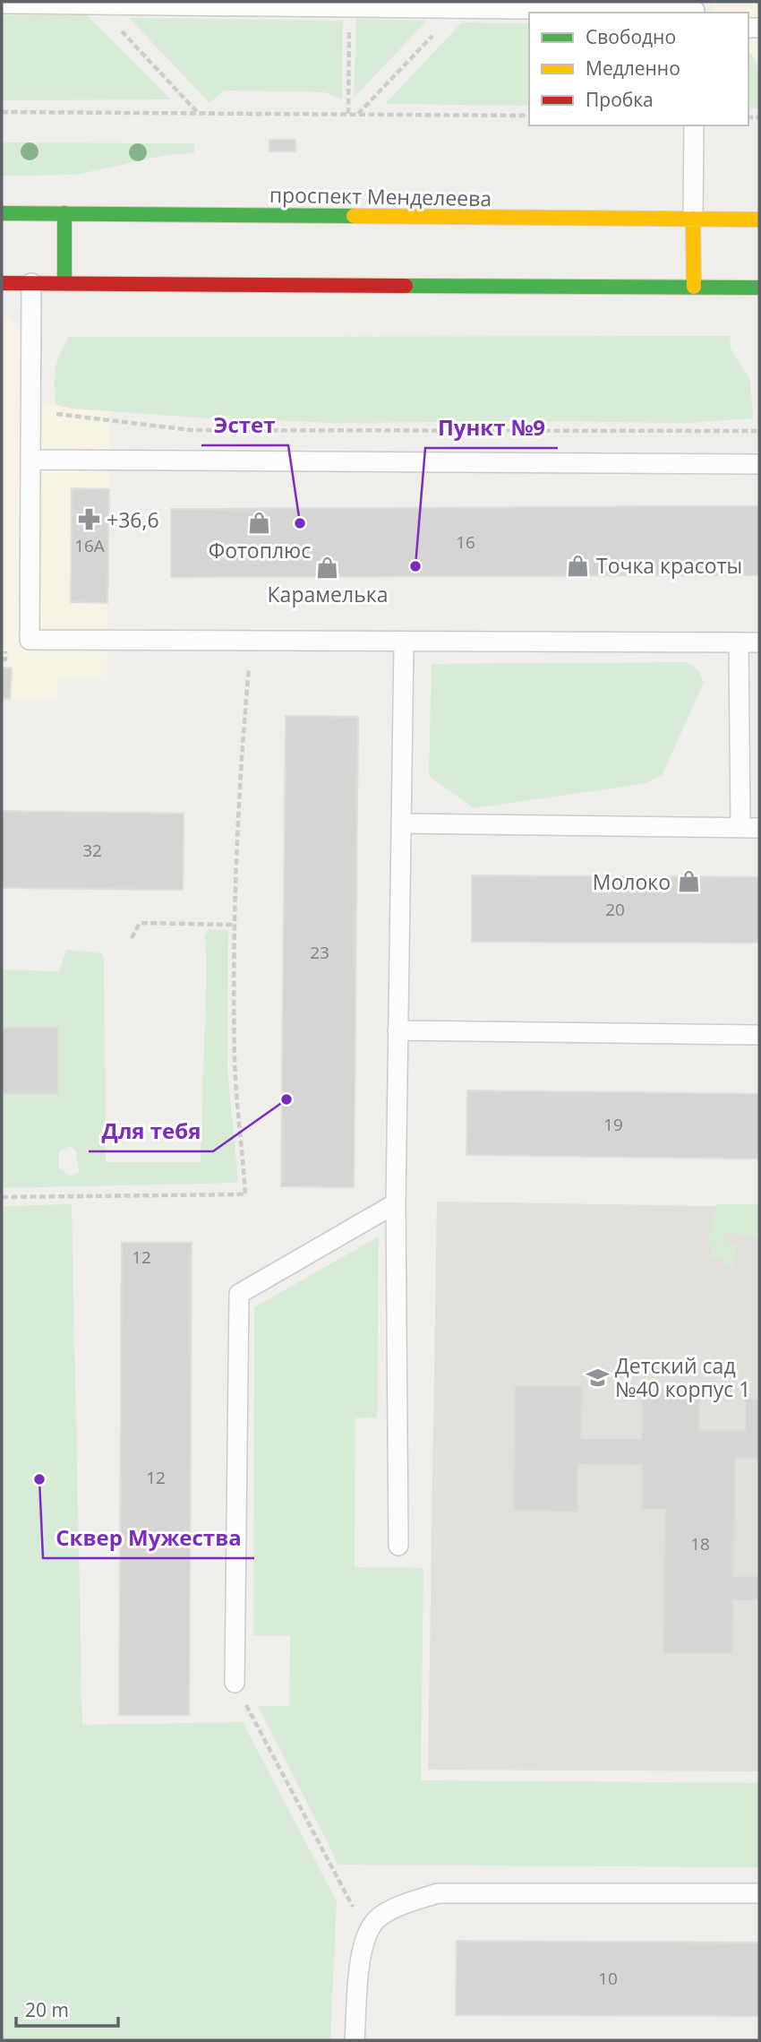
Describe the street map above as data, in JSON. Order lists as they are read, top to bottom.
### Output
{
  "streets": {
    "main road": ["проспект Менделеева"]
  },
  "places": {
    "pharmacy": ["+36,6"],
    "shop": [
      "Фотоплюс",
      "Точка красоты",
      "Карамелька",
      "Молоко"
    ],
    "other": [
      "Эстет",
      "Пункт №9",
      "Для тебя",
      "Сквер Мужества"
    ],
    "school or university": ["Детский сад №40 корпус 1"]
  },
  "house_numbers": [
    "16",
    "16А",
    "32",
    "20",
    "23",
    "19",
    "12",
    "12",
    "18",
    "10"
  ],
  "legend": ["Свободно", "Медленно", "Пробка"],
  "scale_bar": "20 m"
}
